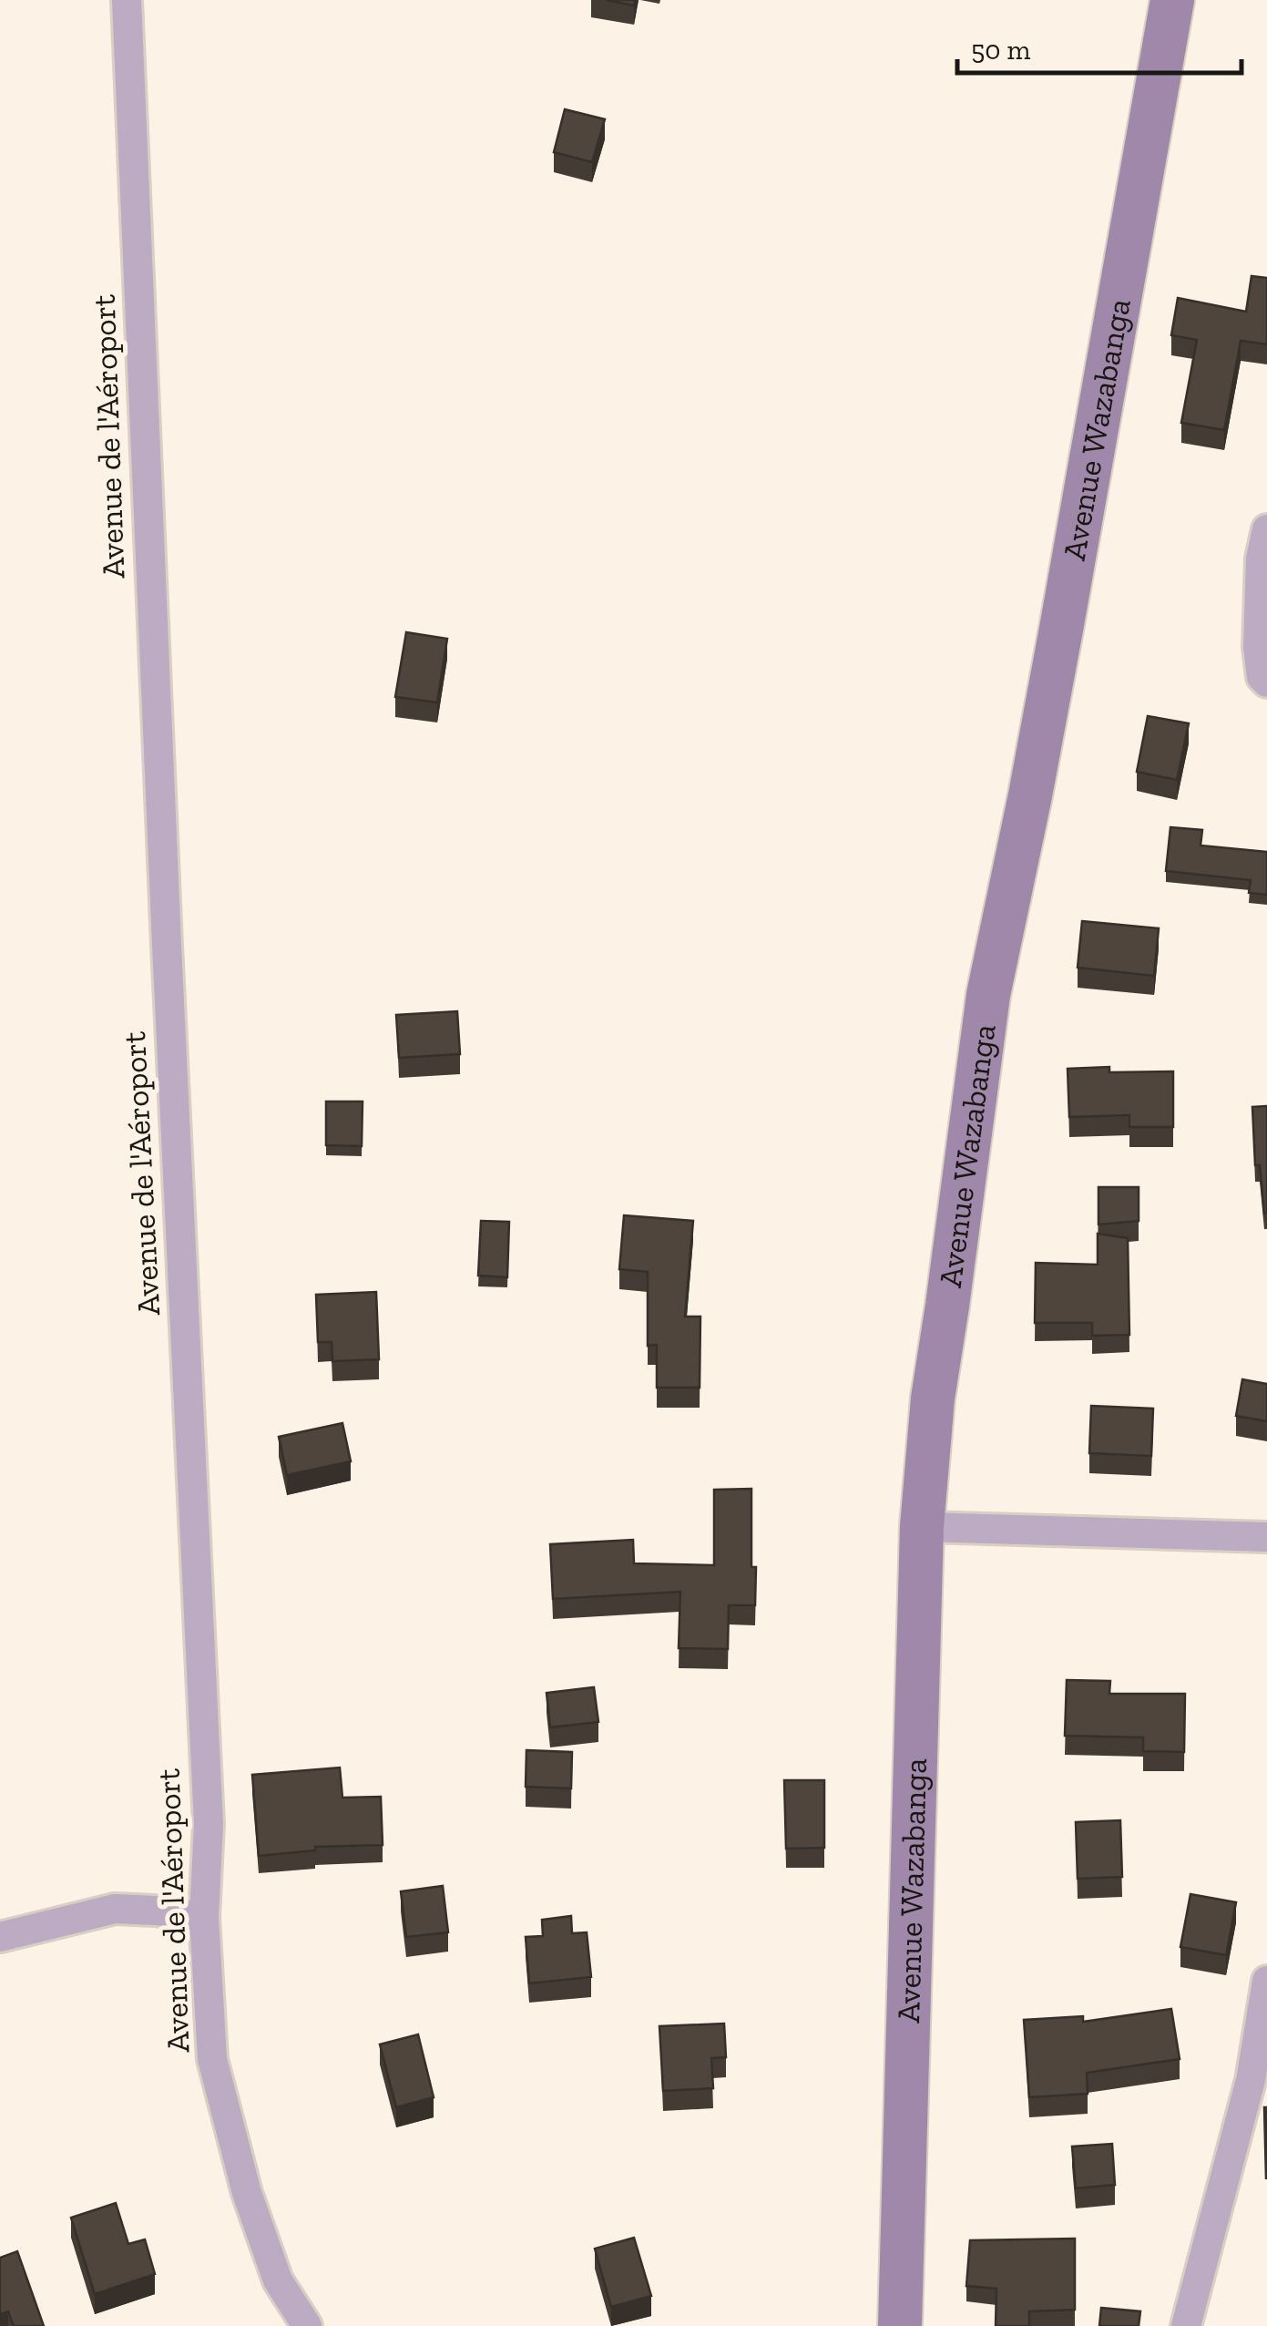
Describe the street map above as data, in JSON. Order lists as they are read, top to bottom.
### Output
{
  "streets": {
    "main road": ["Avenue Wazabanga"],
    "street": ["Avenue de l'Aéroport"]
  },
  "scale_bar": "50 m"
}
